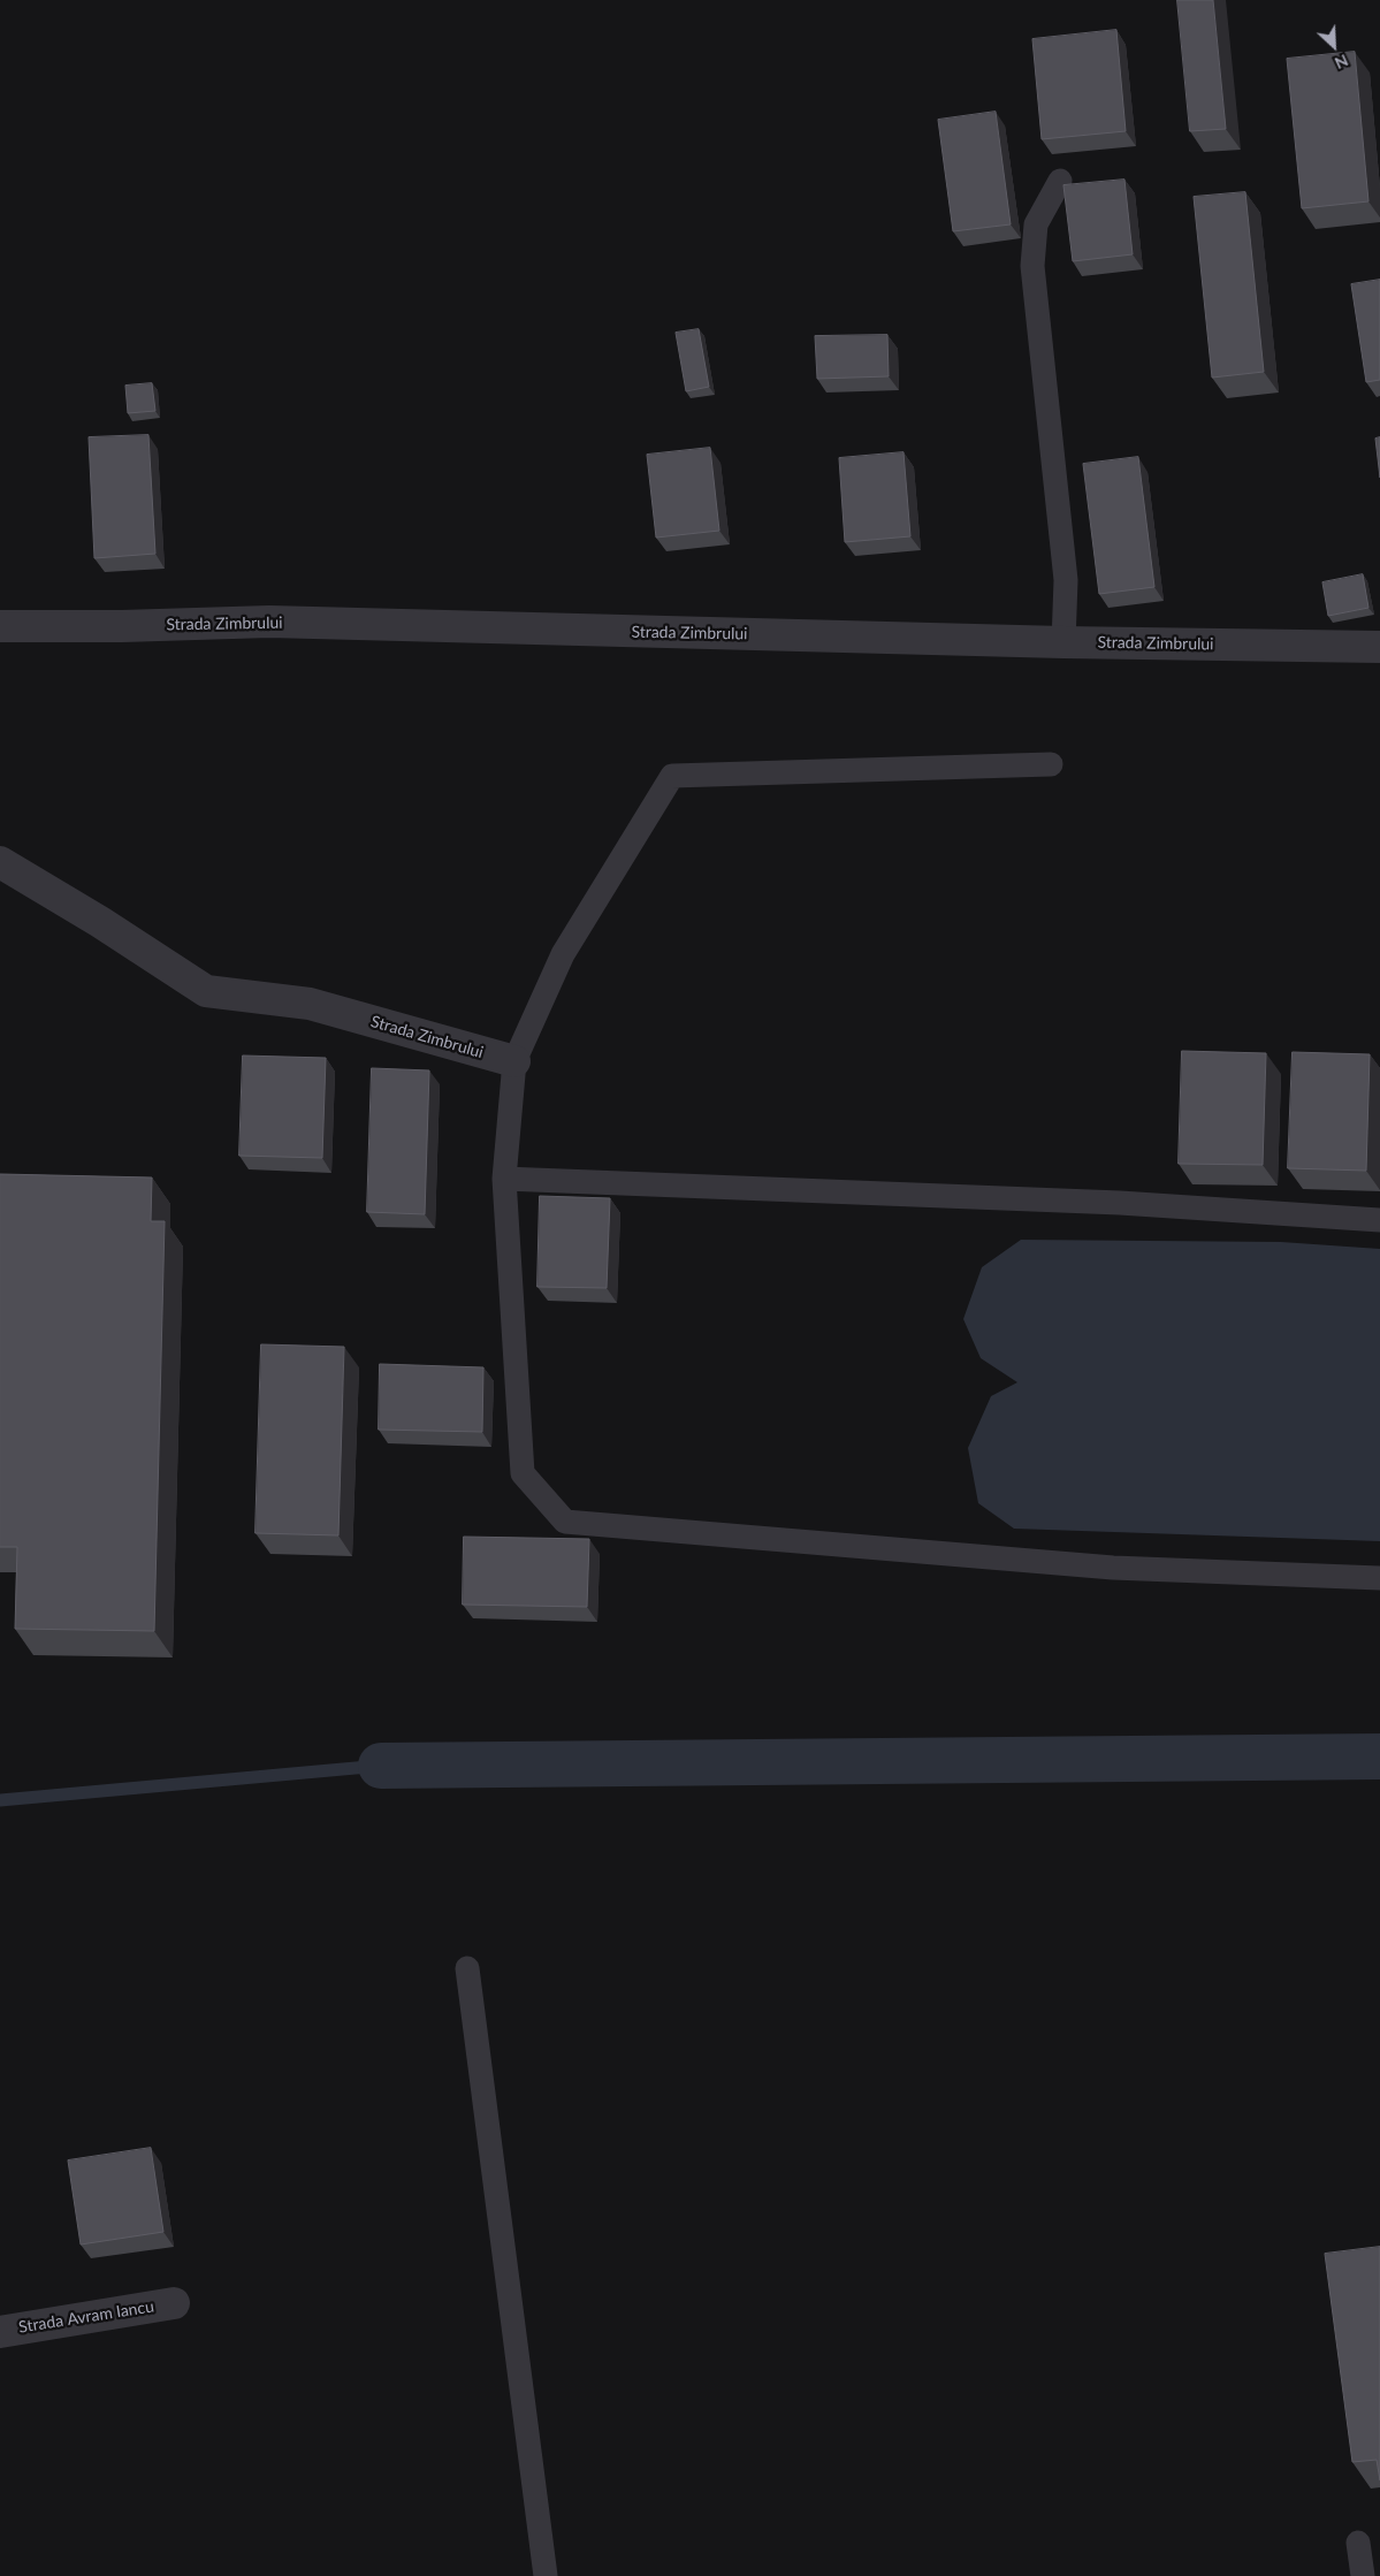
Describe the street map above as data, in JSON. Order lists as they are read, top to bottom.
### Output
{
  "streets": {
    "street": ["Strada Zimbrului", "Strada Avram Iancu"]
  },
  "north": "bottom right"
}
